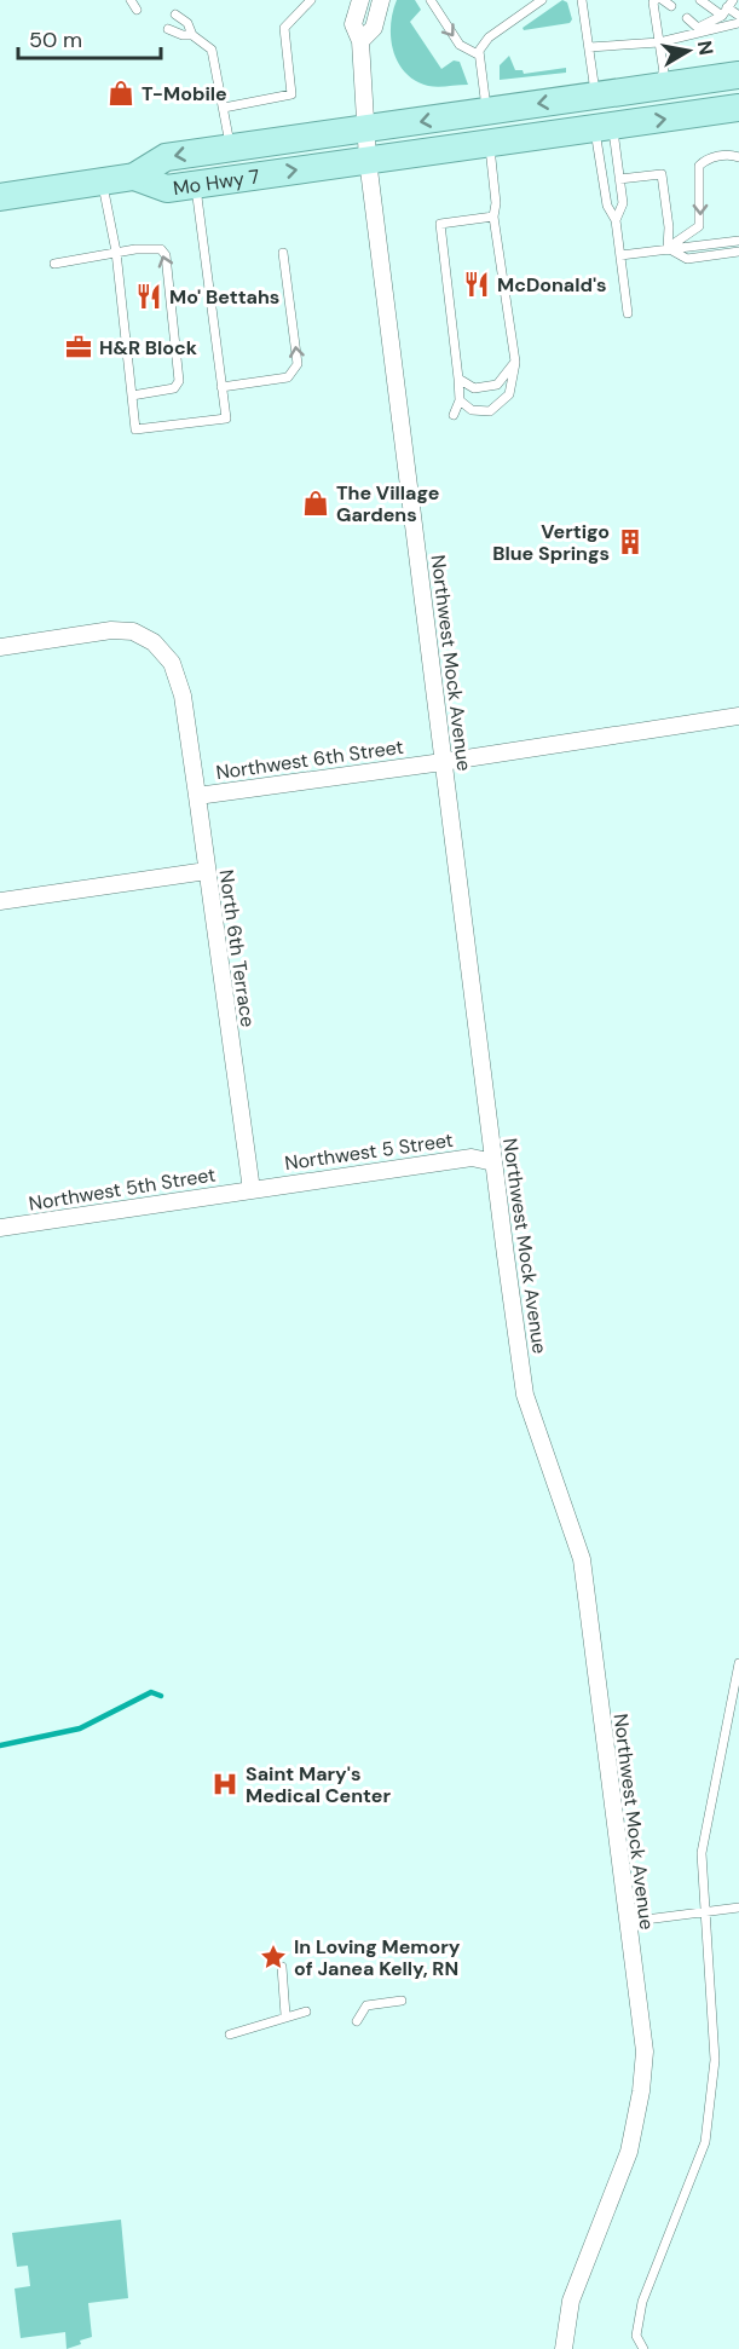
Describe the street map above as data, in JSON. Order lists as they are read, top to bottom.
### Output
{
  "streets": {
    "main road": ["Mo Hwy 7"],
    "street": [
      "Northwest Mock Avenue",
      "Northwest 6th Street",
      "North 6th Terrace",
      "Northwest 5 Street",
      "Northwest 5th Street"
    ]
  },
  "crossings": [
    ["Mo Hwy 7", "Northwest Mock Avenue"],
    ["Northwest Mock Avenue", "Northwest 6th Street"],
    ["Northwest Mock Avenue", "Northwest 5 Street"],
    ["Northwest 6th Street", "North 6th Terrace"],
    ["North 6th Terrace", "Northwest 5 Street"],
    ["North 6th Terrace", "Northwest 5th Street"],
    ["Northwest 5 Street", "Northwest 5th Street"]
  ],
  "places": {
    "shop": ["T-Mobile", "The Village Gardens"],
    "restaurant": ["McDonald's", "Mo' Bettahs"],
    "office": ["H&R Block"],
    "building": ["Vertigo Blue Springs"],
    "hospital": ["Saint Mary's Medical Center"],
    "place": ["In Loving Memory of Janea Kelly, RN"]
  },
  "scale_bar": "50 m",
  "north": "right"
}
